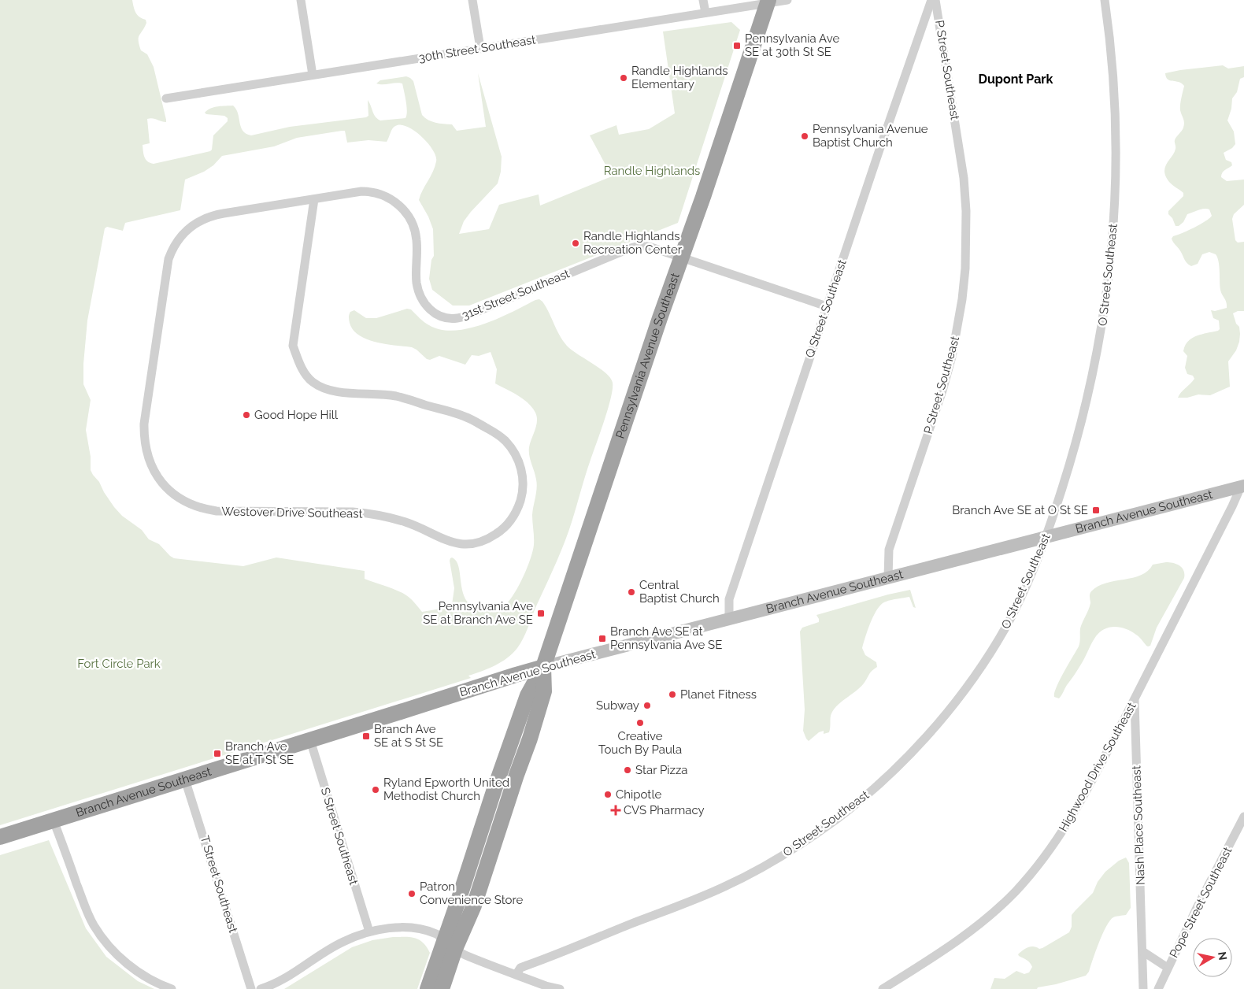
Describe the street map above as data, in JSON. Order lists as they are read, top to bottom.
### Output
{
  "streets": {
    "highway": ["Pennsylvania Avenue Southeast", "Branch Avenue Southeast"],
    "street": [
      "30th Street Southeast",
      "P Street Southeast",
      "O Street Southeast",
      "31st Street Southeast",
      "Q Street Southeast",
      "Westover Drive Southeast",
      "Highwood Drive Southeast",
      "Nash Place Southeast",
      "S Street Southeast",
      "T Street Southeast",
      "Pope Street Southeast"
    ]
  },
  "crossings": [
    ["30th Street Southeast", "Pennsylvania Avenue Southeast"],
    ["P Street Southeast", "Branch Avenue Southeast"],
    ["O Street Southeast", "Branch Avenue Southeast"],
    ["31st Street Southeast", "Q Street Southeast"],
    ["31st Street Southeast", "Pennsylvania Avenue Southeast"],
    ["31st Street Southeast", "Westover Drive Southeast"],
    ["Q Street Southeast", "Branch Avenue Southeast"],
    ["Pennsylvania Avenue Southeast", "Branch Avenue Southeast"],
    ["Branch Avenue Southeast", "Highwood Drive Southeast"],
    ["Branch Avenue Southeast", "S Street Southeast"],
    ["Branch Avenue Southeast", "T Street Southeast"],
    ["Highwood Drive Southeast", "Nash Place Southeast"]
  ],
  "districts": ["Dupont Park"],
  "parks": ["Randle Highlands", "Fort Circle Park"],
  "places": {
    "transit": [
      "Pennsylvania Ave SE at 30th St SE",
      "Branch Ave SE at O St SE",
      "Pennsylvania Ave SE at Branch Ave SE",
      "Branch Ave SE at Pennsylvania Ave SE",
      "Branch Ave SE at S St SE",
      "Branch Ave SE at T St SE"
    ],
    "other": [
      "Randle Highlands Elementary",
      "Pennsylvania Avenue Baptist Church",
      "Randle Highlands Recreation Center",
      "Good Hope Hill",
      "Central Baptist Church",
      "Planet Fitness",
      "Subway",
      "Creative Touch By Paula",
      "Star Pizza",
      "Ryland Epworth United Methodist Church",
      "Chipotle",
      "Patron Convenience Store"
    ],
    "health": ["CVS Pharmacy"]
  },
  "north": "right"
}
